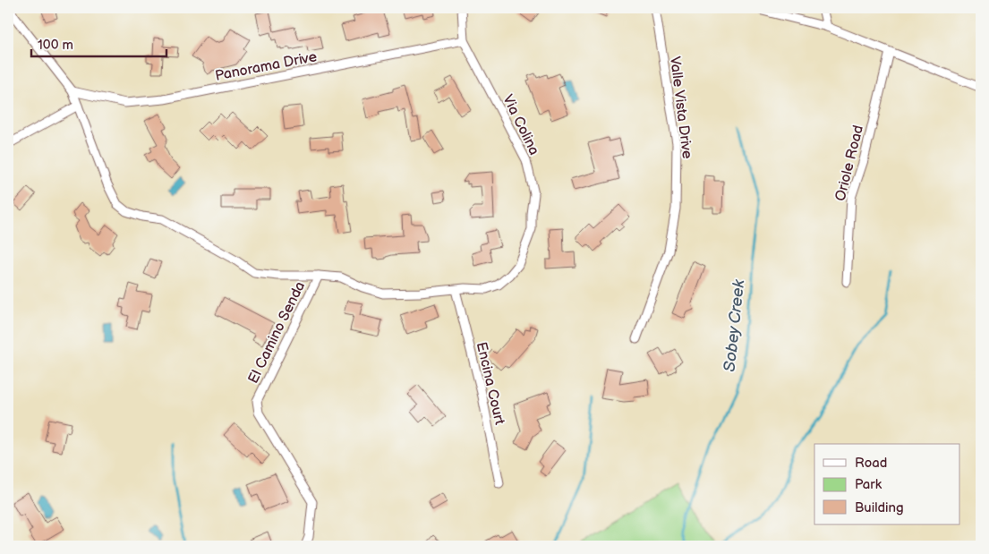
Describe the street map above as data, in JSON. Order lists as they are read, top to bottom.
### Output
{
  "streets": {
    "street": [
      "Panorama Drive",
      "Valle Vista Drive",
      "Via Colina",
      "Oriole Road",
      "El Camino Senda",
      "Encina Court"
    ]
  },
  "crossings": [
    ["Panorama Drive", "Via Colina"],
    ["Via Colina", "El Camino Senda"],
    ["Via Colina", "Encina Court"]
  ],
  "water": ["Sobey Creek"],
  "legend": ["Road", "Park", "Building"],
  "scale_bar": "100 m"
}
